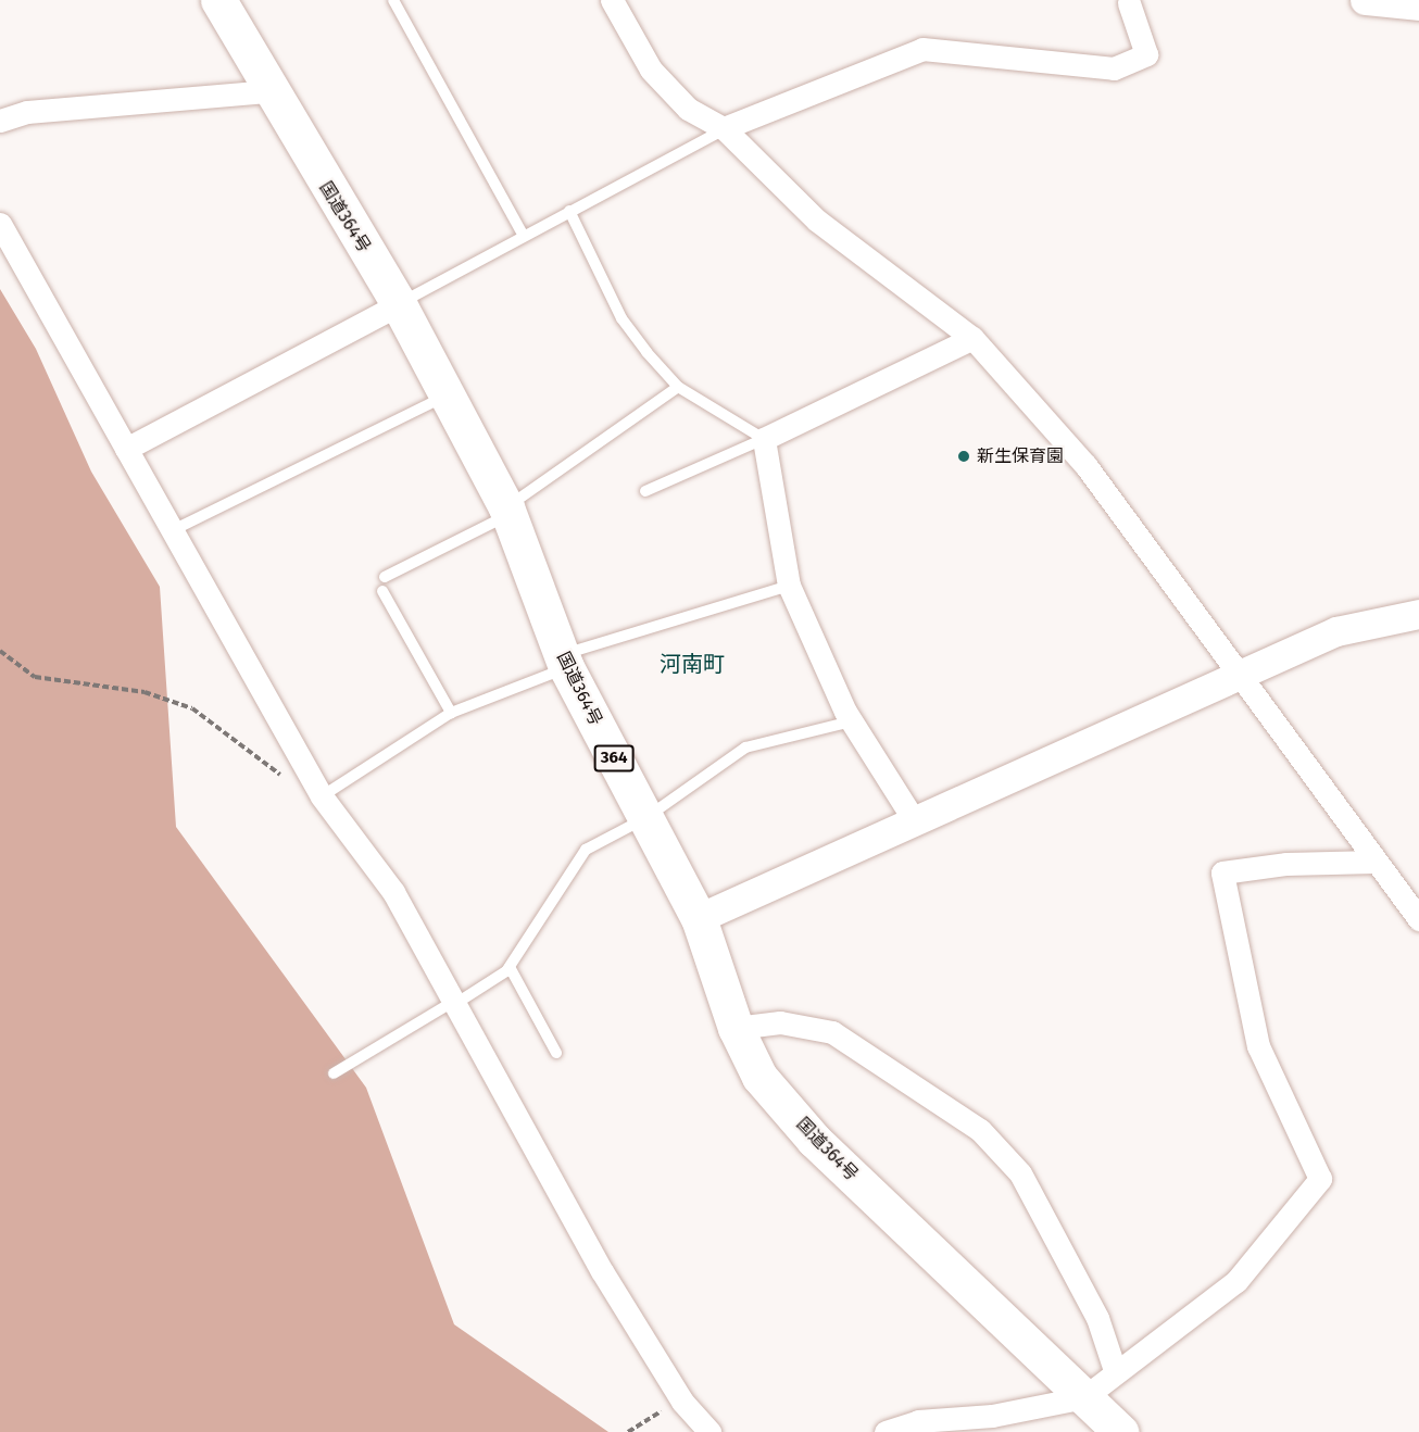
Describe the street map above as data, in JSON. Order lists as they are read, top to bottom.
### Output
{
  "streets": {
    "highway": ["国道364号", "364"]
  },
  "districts": ["河南町"],
  "places": ["新生保育園"]
}
